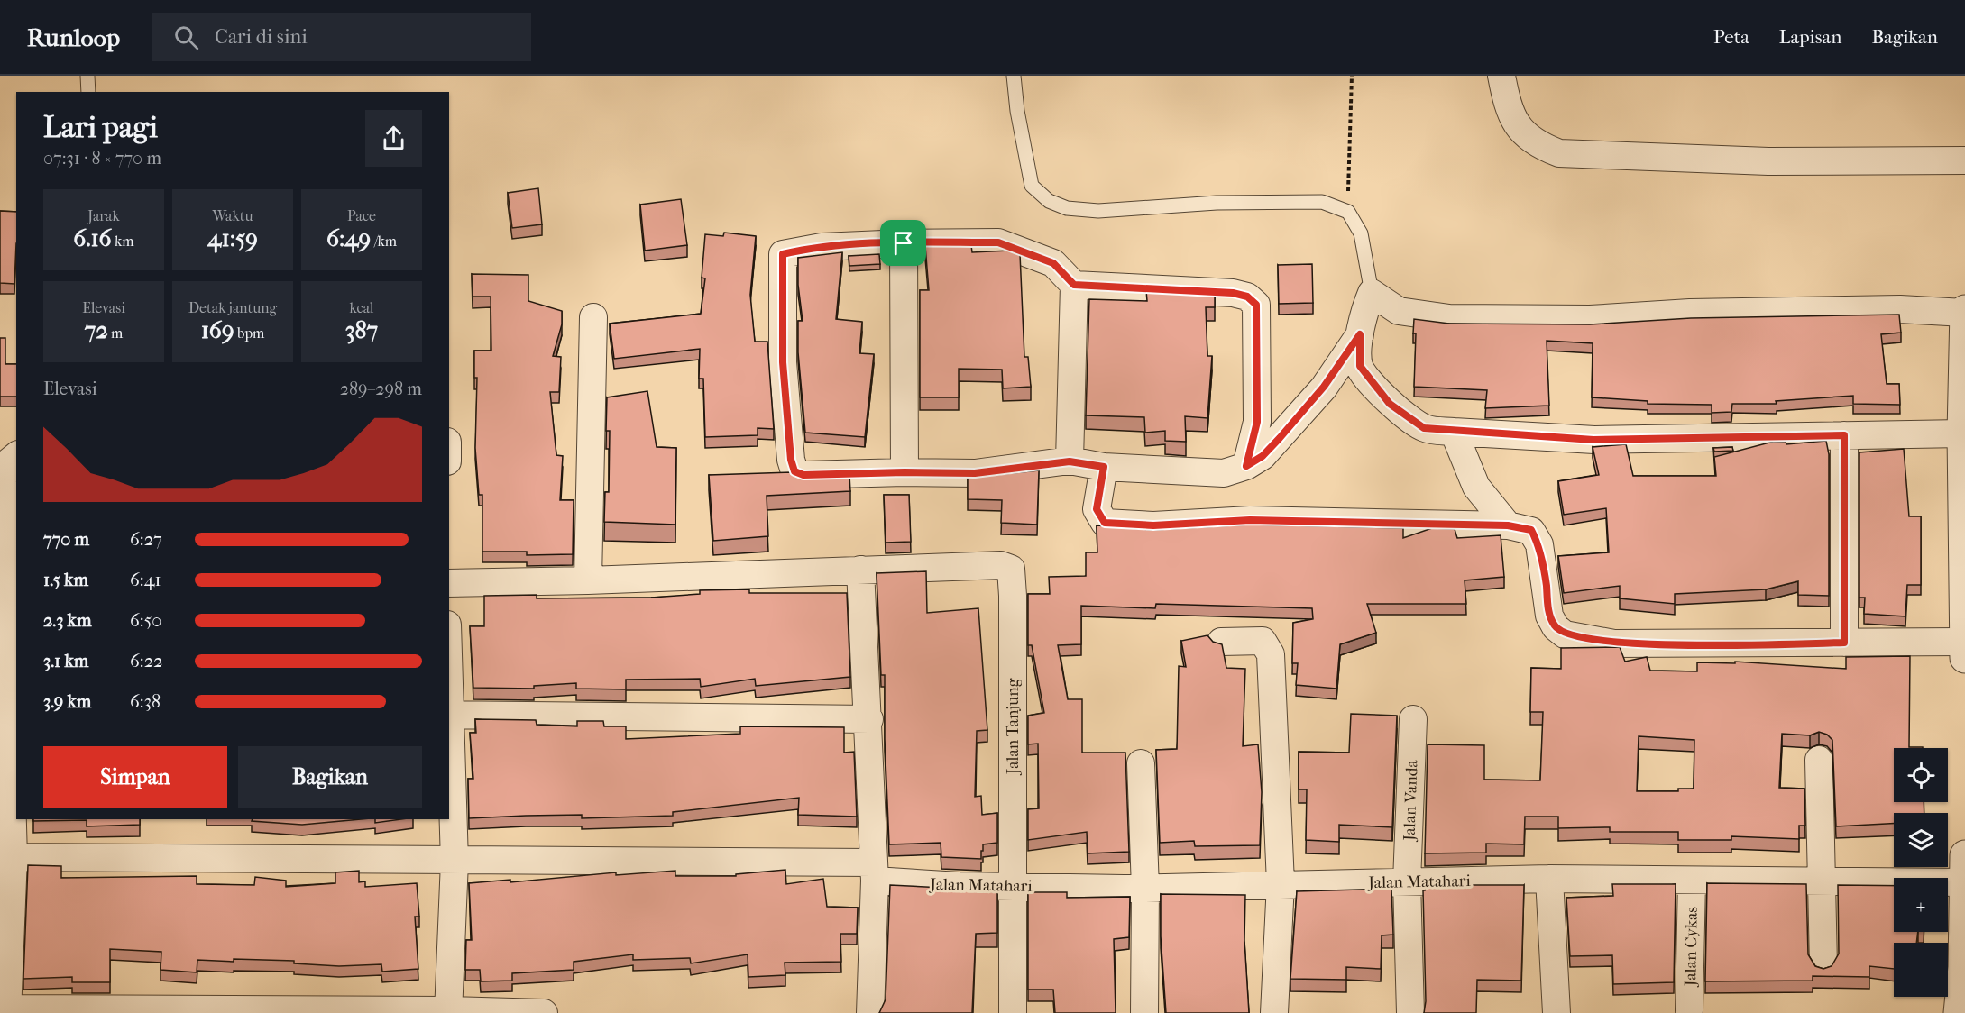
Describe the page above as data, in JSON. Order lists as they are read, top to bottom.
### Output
{
  "streets": {
    "street": [
      "Jalan Tanjung",
      "Jalan Vanda",
      "Jalan Matahari",
      "Jalan Cykas"
    ]
  },
  "crossings": [
    ["Jalan Tanjung", "Jalan Matahari"],
    ["Jalan Vanda", "Jalan Matahari"],
    ["Jalan Matahari", "Jalan Cykas"]
  ],
  "page": {
    "header": "Runloop",
    "search": "Cari di sini",
    "nav": ["Peta", "Lapisan", "Bagikan"],
    "heading": ["Lari pagi", "07:31 · 8 × 770 m"],
    "stats": [
      ["Jarak", "6.16 km"],
      ["Waktu", "41:59"],
      ["Pace", "6:49 /km"],
      ["Elevasi", "72 m"],
      ["Detak jantung", "169 bpm"],
      ["kcal", "387"]
    ],
    "chart": ["Elevasi", "289–298 m"],
    "list": [
      {
        "name": "770 m",
        "note": "6:27"
      },
      {
        "name": "1.5 km",
        "note": "6:41"
      },
      {
        "name": "2.3 km",
        "note": "6:50"
      },
      {
        "name": "3.1 km",
        "note": "6:22"
      },
      {
        "name": "3.9 km",
        "note": "6:38"
      }
    ],
    "buttons": ["Simpan", "Bagikan"],
    "map_buttons": ["+", "−"]
  }
}
